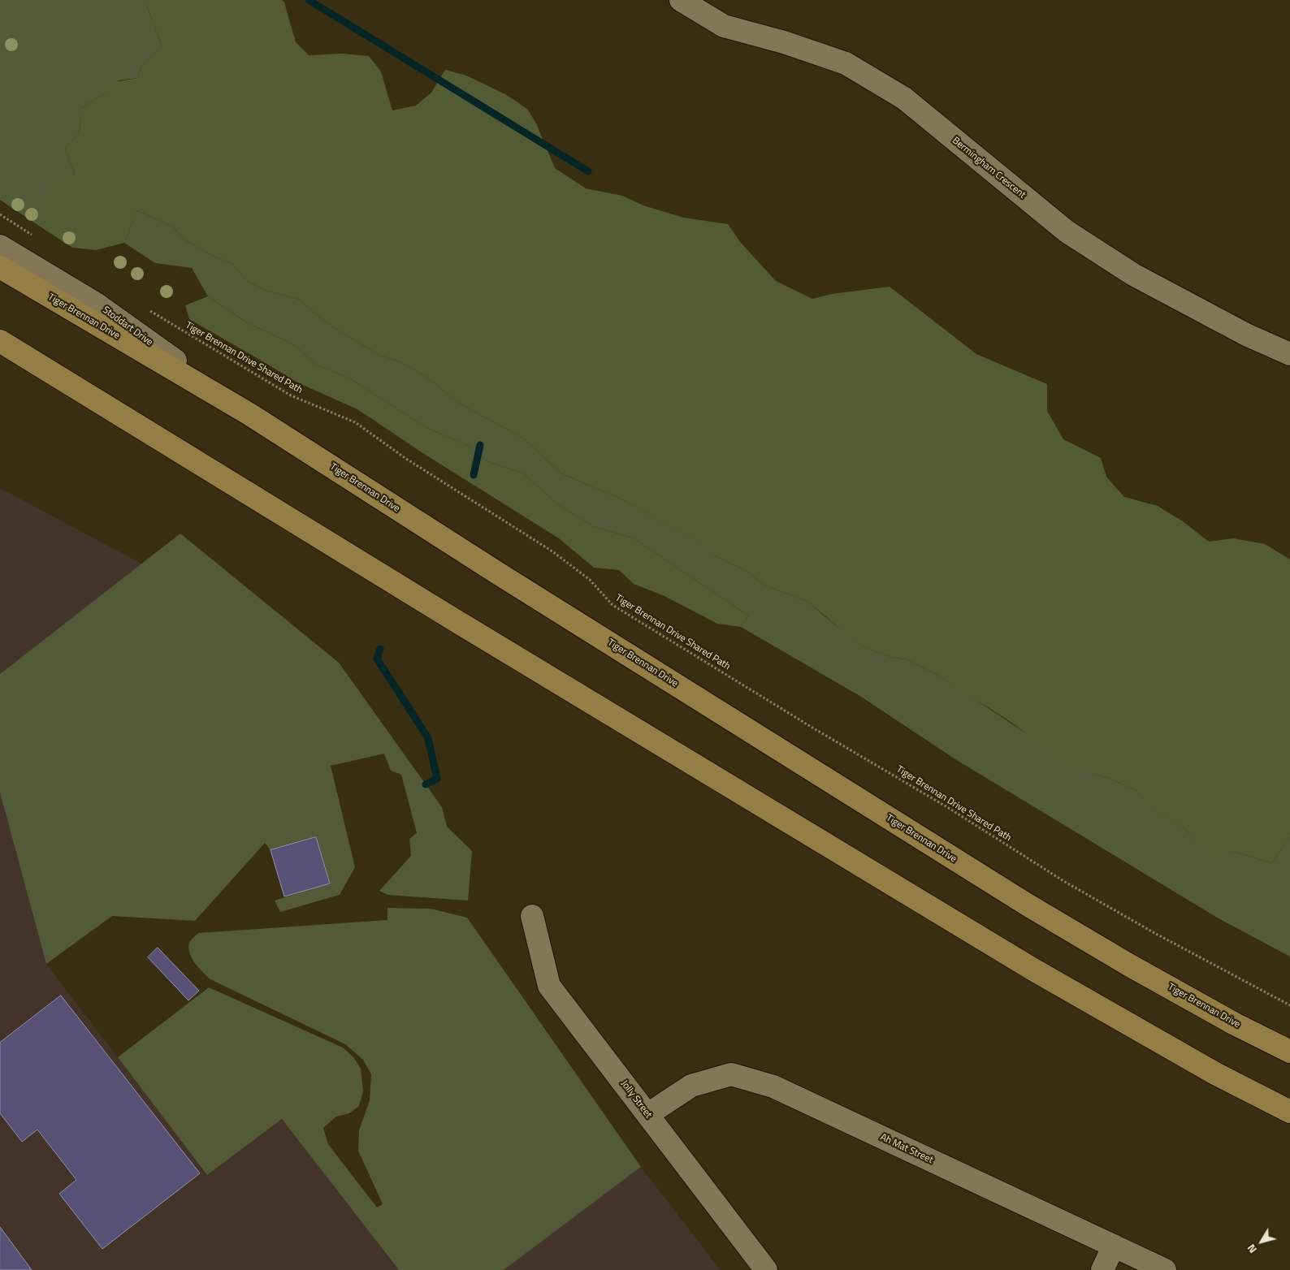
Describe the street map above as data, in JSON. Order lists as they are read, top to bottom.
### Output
{
  "streets": {
    "main road": ["Tiger Brennan Drive"],
    "street": [
      "Bermingham Crescent",
      "Stoddart Drive",
      "Jolly Street",
      "Ah Mat Street"
    ],
    "path": ["Tiger Brennan Drive Shared Path"]
  },
  "crossings": [
    ["Tiger Brennan Drive", "Stoddart Drive"],
    ["Jolly Street", "Ah Mat Street"]
  ],
  "north": "bottom left"
}
